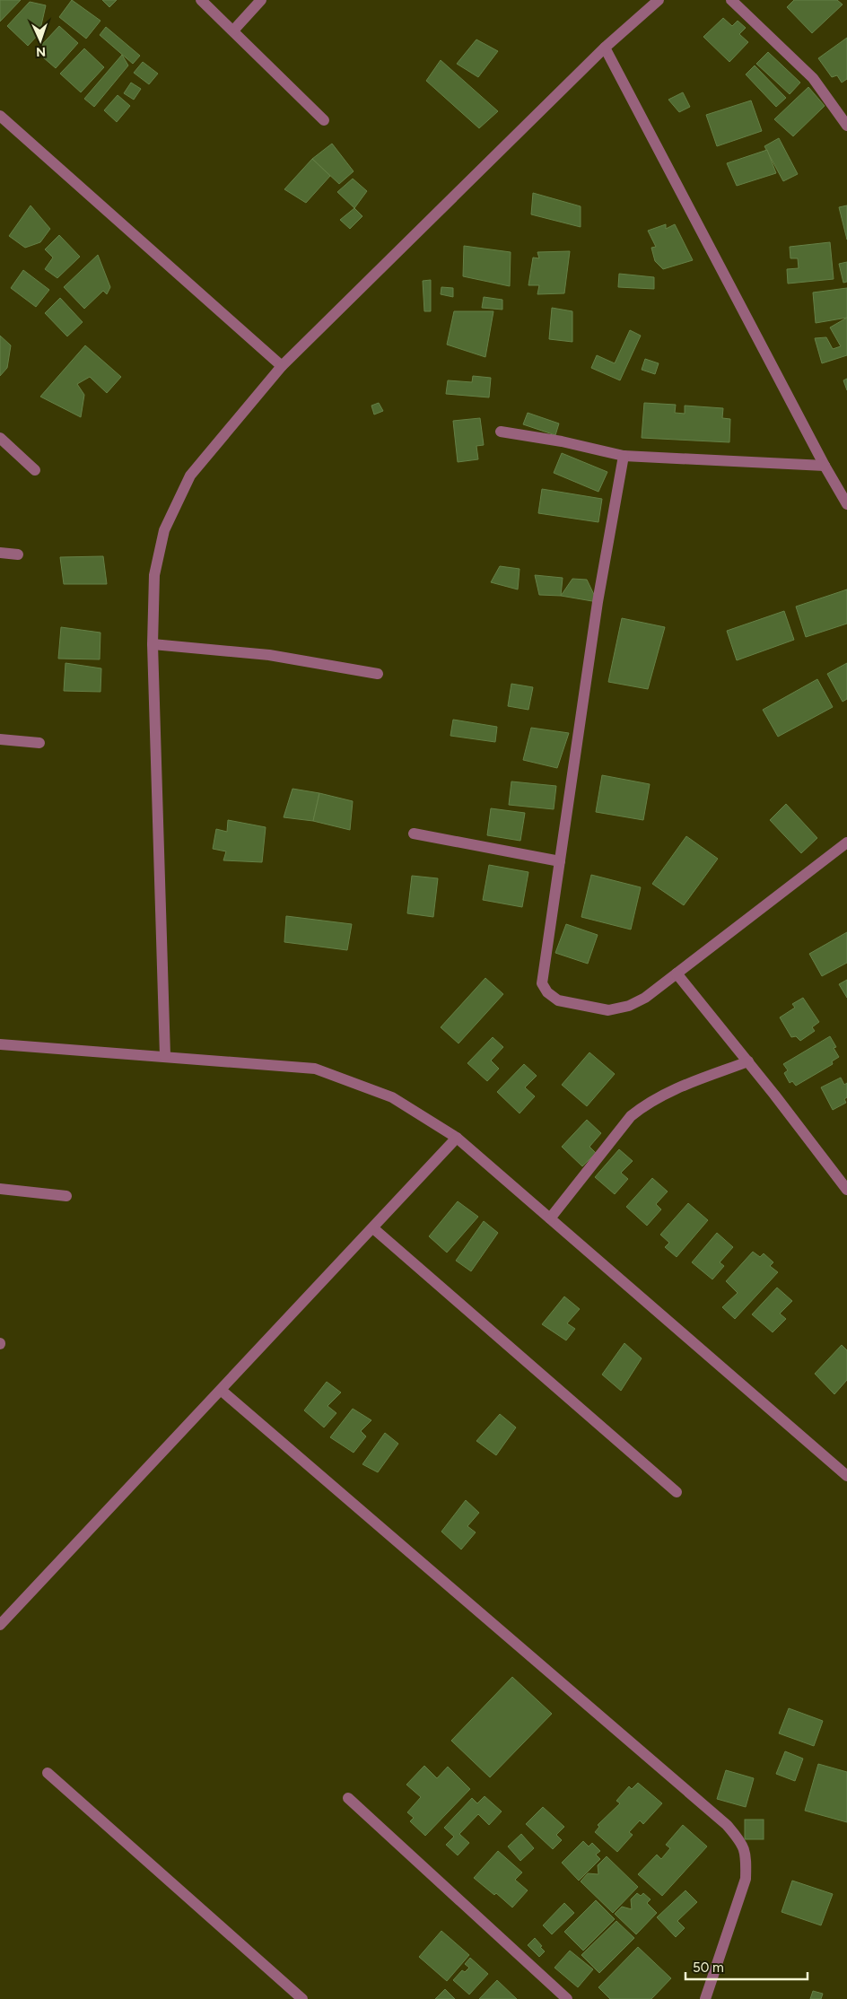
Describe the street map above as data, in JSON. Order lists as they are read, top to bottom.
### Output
{
  "scale_bar": "50 m",
  "north": "bottom"
}
